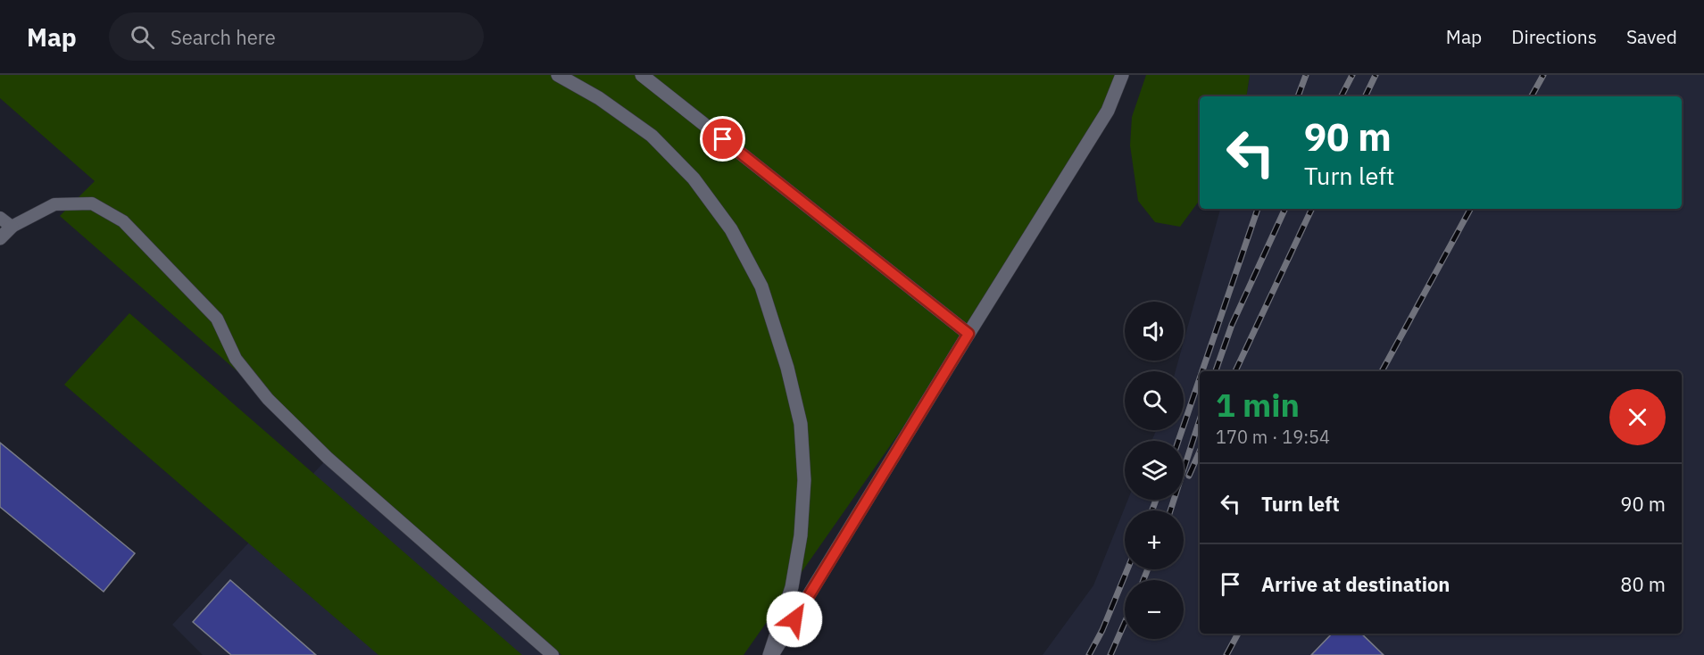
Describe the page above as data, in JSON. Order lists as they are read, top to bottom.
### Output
{
  "page": {
    "header": "Map",
    "search": "Search here",
    "nav": ["Map", "Directions", "Saved"],
    "turn": ["90 m", "Turn left"],
    "map_buttons": ["+", "−"],
    "heading": ["1 min", "170 m · 19:54"],
    "list": [
      {
        "name": "Turn left",
        "value": "90 m"
      },
      {
        "name": "Arrive at destination",
        "value": "80 m"
      }
    ]
  }
}
